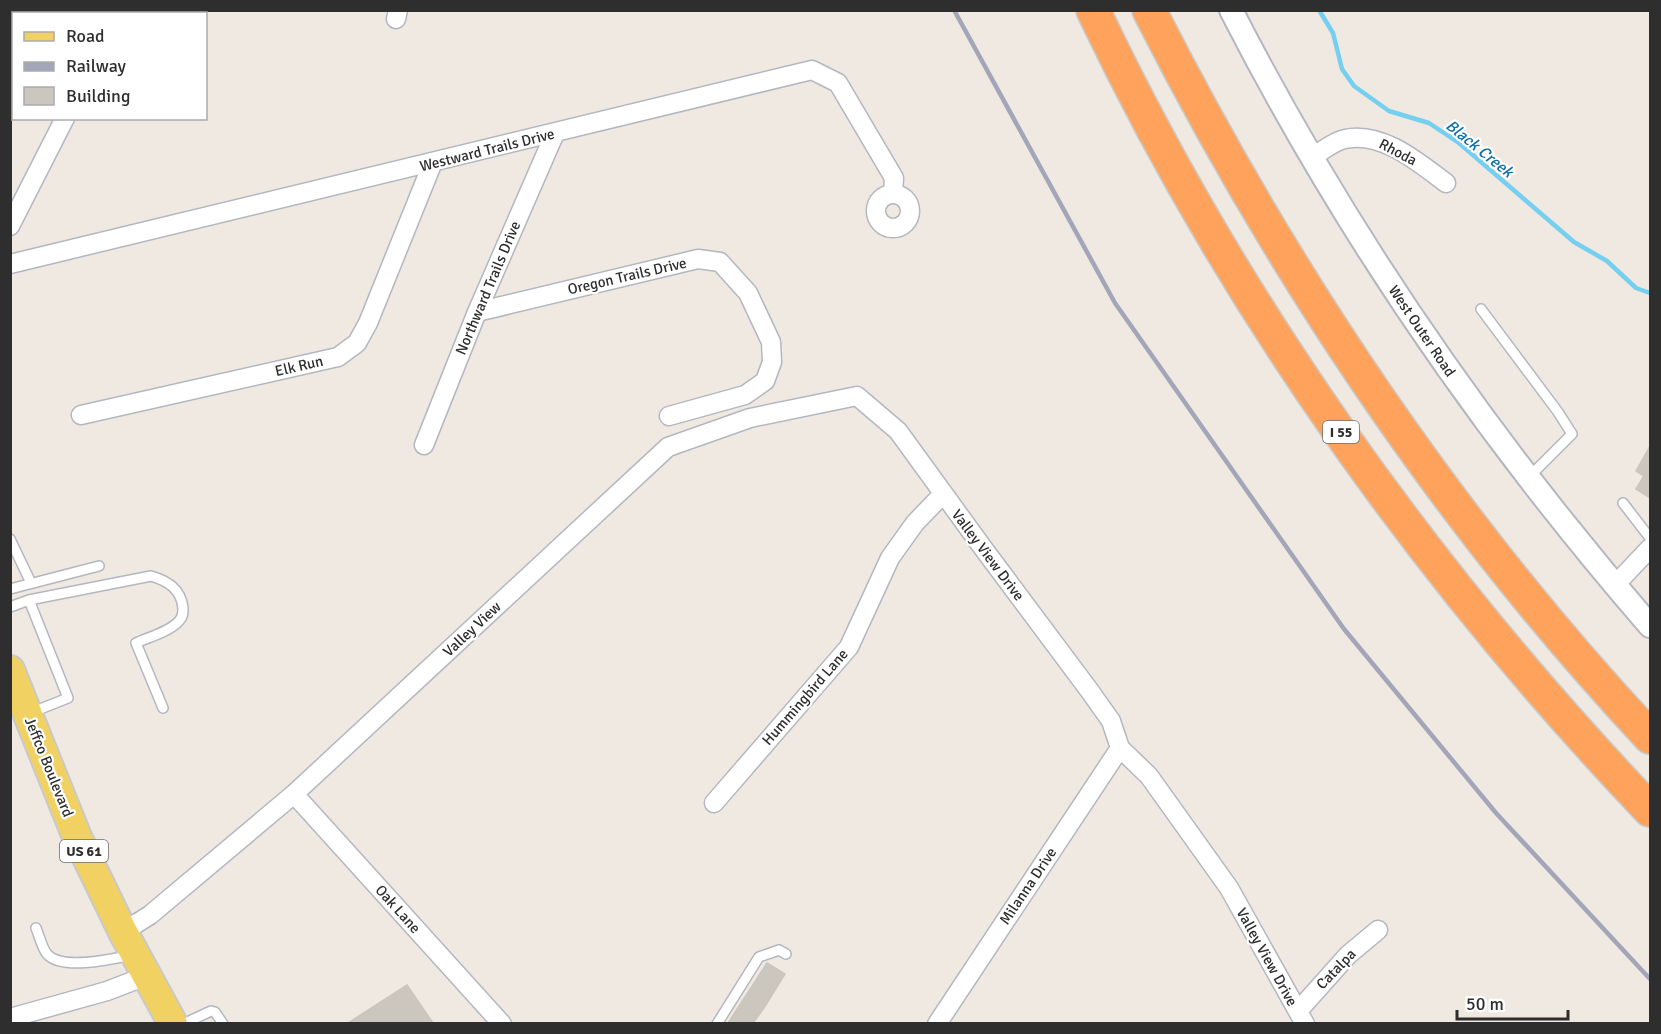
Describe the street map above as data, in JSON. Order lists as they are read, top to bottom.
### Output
{
  "streets": {
    "highway": ["I 55"],
    "main road": ["Jeffco Boulevard", "US 61"],
    "street": [
      "Westward Trails Drive",
      "Rhoda",
      "Oregon Trails Drive",
      "Northward Trails Drive",
      "West Outer Road",
      "Elk Run",
      "Valley View Drive",
      "Valley View",
      "Hummingbird Lane",
      "Milanna Drive",
      "Oak Lane",
      "Catalpa"
    ]
  },
  "crossings": [
    ["Westward Trails Drive", "Northward Trails Drive"],
    ["Westward Trails Drive", "Elk Run"],
    ["Rhoda", "West Outer Road"],
    ["Oregon Trails Drive", "Northward Trails Drive"],
    ["Valley View Drive", "Valley View"],
    ["Valley View Drive", "Hummingbird Lane"],
    ["Valley View Drive", "Milanna Drive"],
    ["Valley View Drive", "Catalpa"],
    ["Valley View", "Jeffco Boulevard"],
    ["Valley View", "Oak Lane"]
  ],
  "water": ["Black Creek"],
  "legend": ["Road", "Railway", "Building"],
  "scale_bar": "50 m"
}
